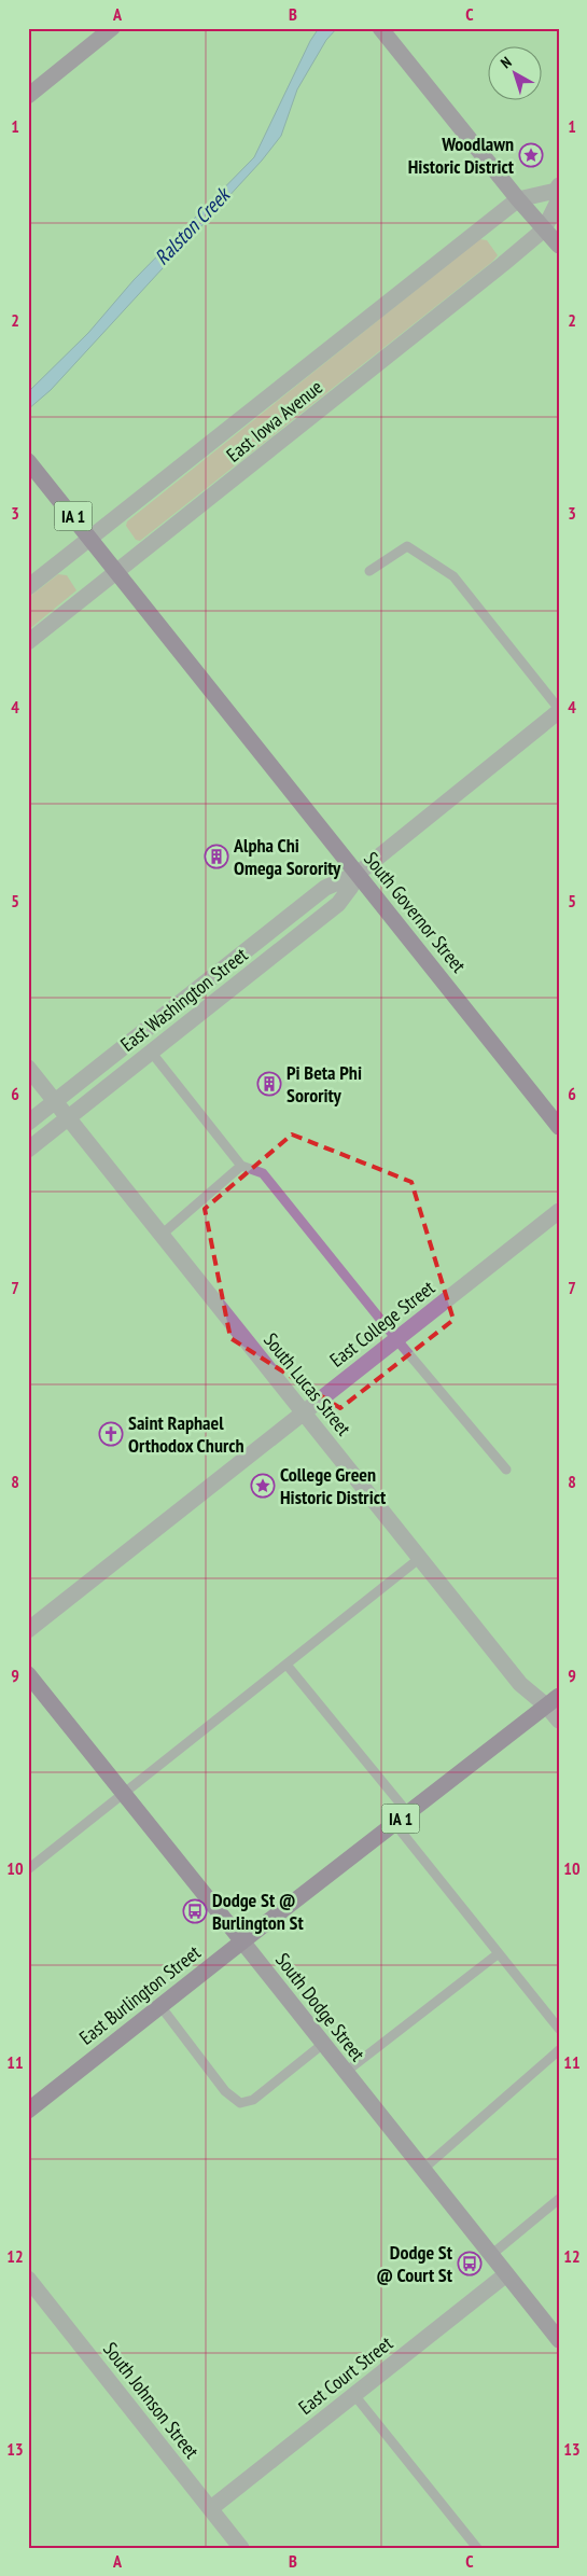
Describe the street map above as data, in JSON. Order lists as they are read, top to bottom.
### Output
{
  "streets": {
    "main road": [
      "IA 1",
      "South Governor Street",
      "East Burlington Street",
      "South Dodge Street"
    ],
    "street": [
      "East Iowa Avenue",
      "East Washington Street",
      "East College Street",
      "South Lucas Street",
      "East Court Street",
      "South Johnson Street"
    ]
  },
  "crossings": [
    ["East Iowa Avenue", "IA 1"],
    ["East Iowa Avenue", "South Governor Street"],
    ["IA 1", "South Governor Street"],
    ["South Governor Street", "East Washington Street"],
    ["East Washington Street", "South Lucas Street"],
    ["East College Street", "South Lucas Street"],
    ["South Lucas Street", "East Burlington Street"],
    ["East Burlington Street", "South Dodge Street"],
    ["South Dodge Street", "East Court Street"],
    ["East Court Street", "South Johnson Street"]
  ],
  "water": ["Ralston Creek"],
  "places": {
    "place": ["Woodlawn Historic District", "College Green Historic District"],
    "building": ["Alpha Chi Omega Sorority", "Pi Beta Phi Sorority"],
    "church": ["Saint Raphael Orthodox Church"],
    "bus stop": ["Dodge St @ Burlington St", "Dodge St @ Court St"]
  },
  "north": "top left",
  "grid": {
    "columns": ["A", "B", "C"],
    "rows": [
      "1",
      "2",
      "3",
      "4",
      "5",
      "6",
      "7",
      "8",
      "9",
      "10",
      "11",
      "12",
      "13"
    ]
  }
}
